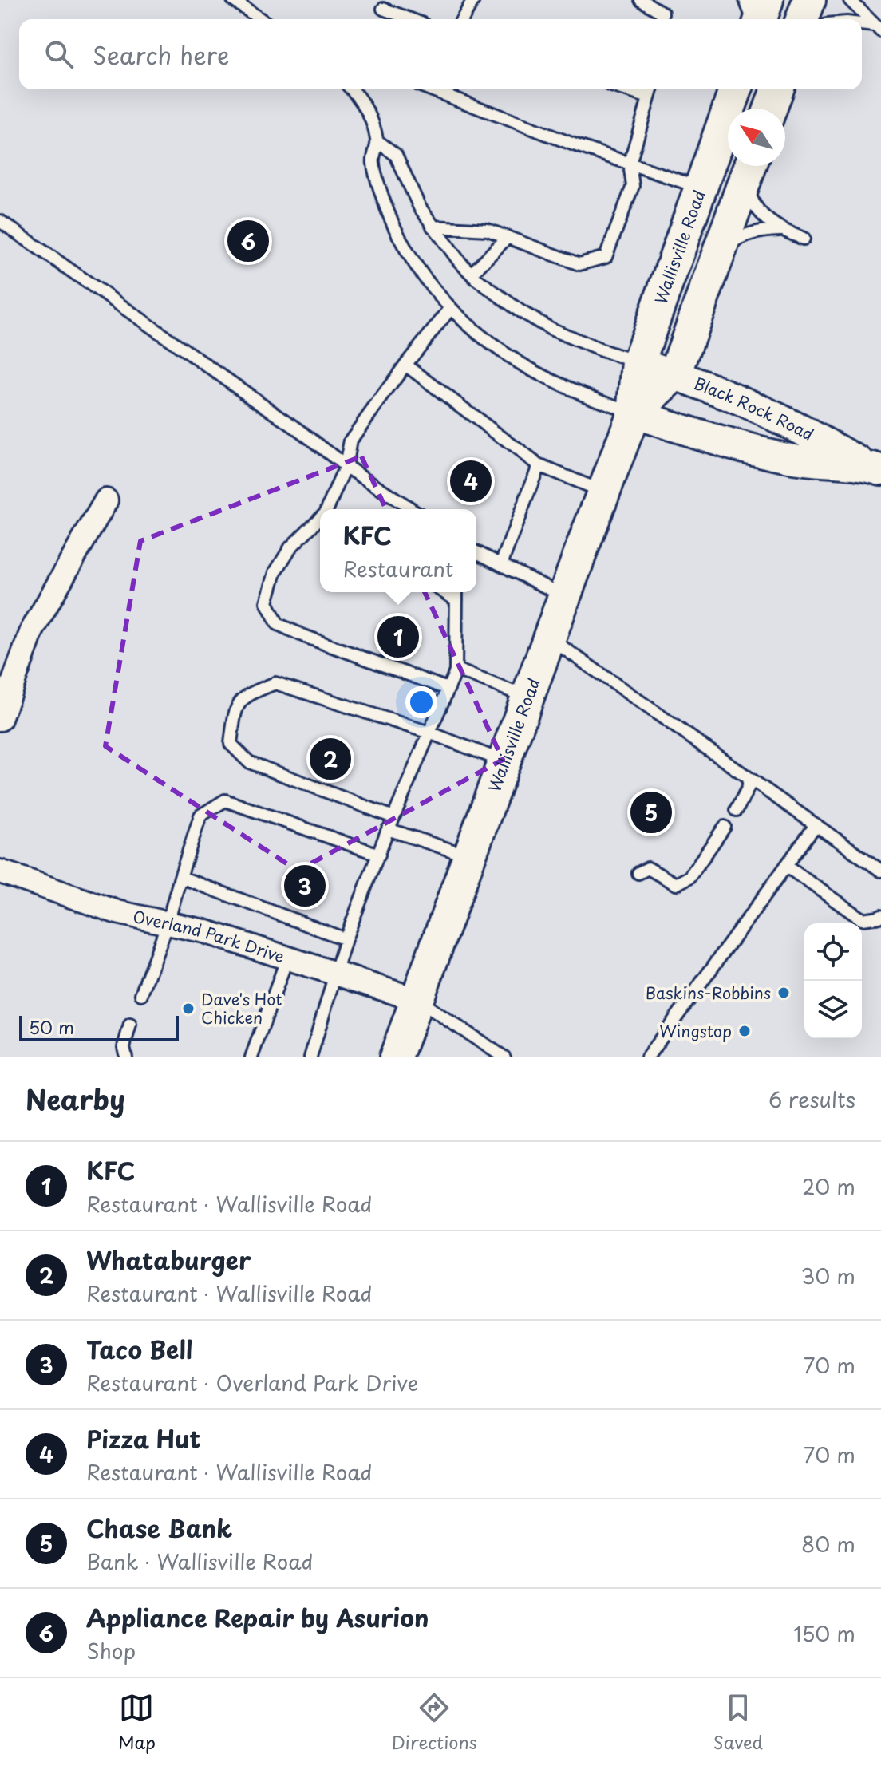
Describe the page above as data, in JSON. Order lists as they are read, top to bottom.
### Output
{
  "streets": {
    "main road": ["Wallisville Road"],
    "street": ["Black Rock Road", "Overland Park Drive"]
  },
  "crossings": [
    ["Wallisville Road", "Black Rock Road"],
    ["Wallisville Road", "Overland Park Drive"]
  ],
  "places": ["Baskins-Robbins", "Dave's Hot Chicken", "Wingstop"],
  "scale_bar": "50 m",
  "north": "top left",
  "page": {
    "search": "Search here",
    "pins": [
      "6",
      "4",
      "1",
      "2",
      "5",
      "3"
    ],
    "popup": ["KFC", "Restaurant"],
    "scale": "50 m",
    "heading": ["Nearby", "6 results"],
    "list": [
      {
        "mark": "1",
        "name": "KFC",
        "note": "Restaurant · Wallisville Road",
        "value": "20 m"
      },
      {
        "mark": "2",
        "name": "Whataburger",
        "note": "Restaurant · Wallisville Road",
        "value": "30 m"
      },
      {
        "mark": "3",
        "name": "Taco Bell",
        "note": "Restaurant · Overland Park Drive",
        "value": "70 m"
      },
      {
        "mark": "4",
        "name": "Pizza Hut",
        "note": "Restaurant · Wallisville Road",
        "value": "70 m"
      },
      {
        "mark": "5",
        "name": "Chase Bank",
        "note": "Bank · Wallisville Road",
        "value": "80 m"
      },
      {
        "mark": "6",
        "name": "Appliance Repair by Asurion",
        "note": "Shop",
        "value": "150 m"
      }
    ],
    "nav": ["Map", "Directions", "Saved"]
  }
}
